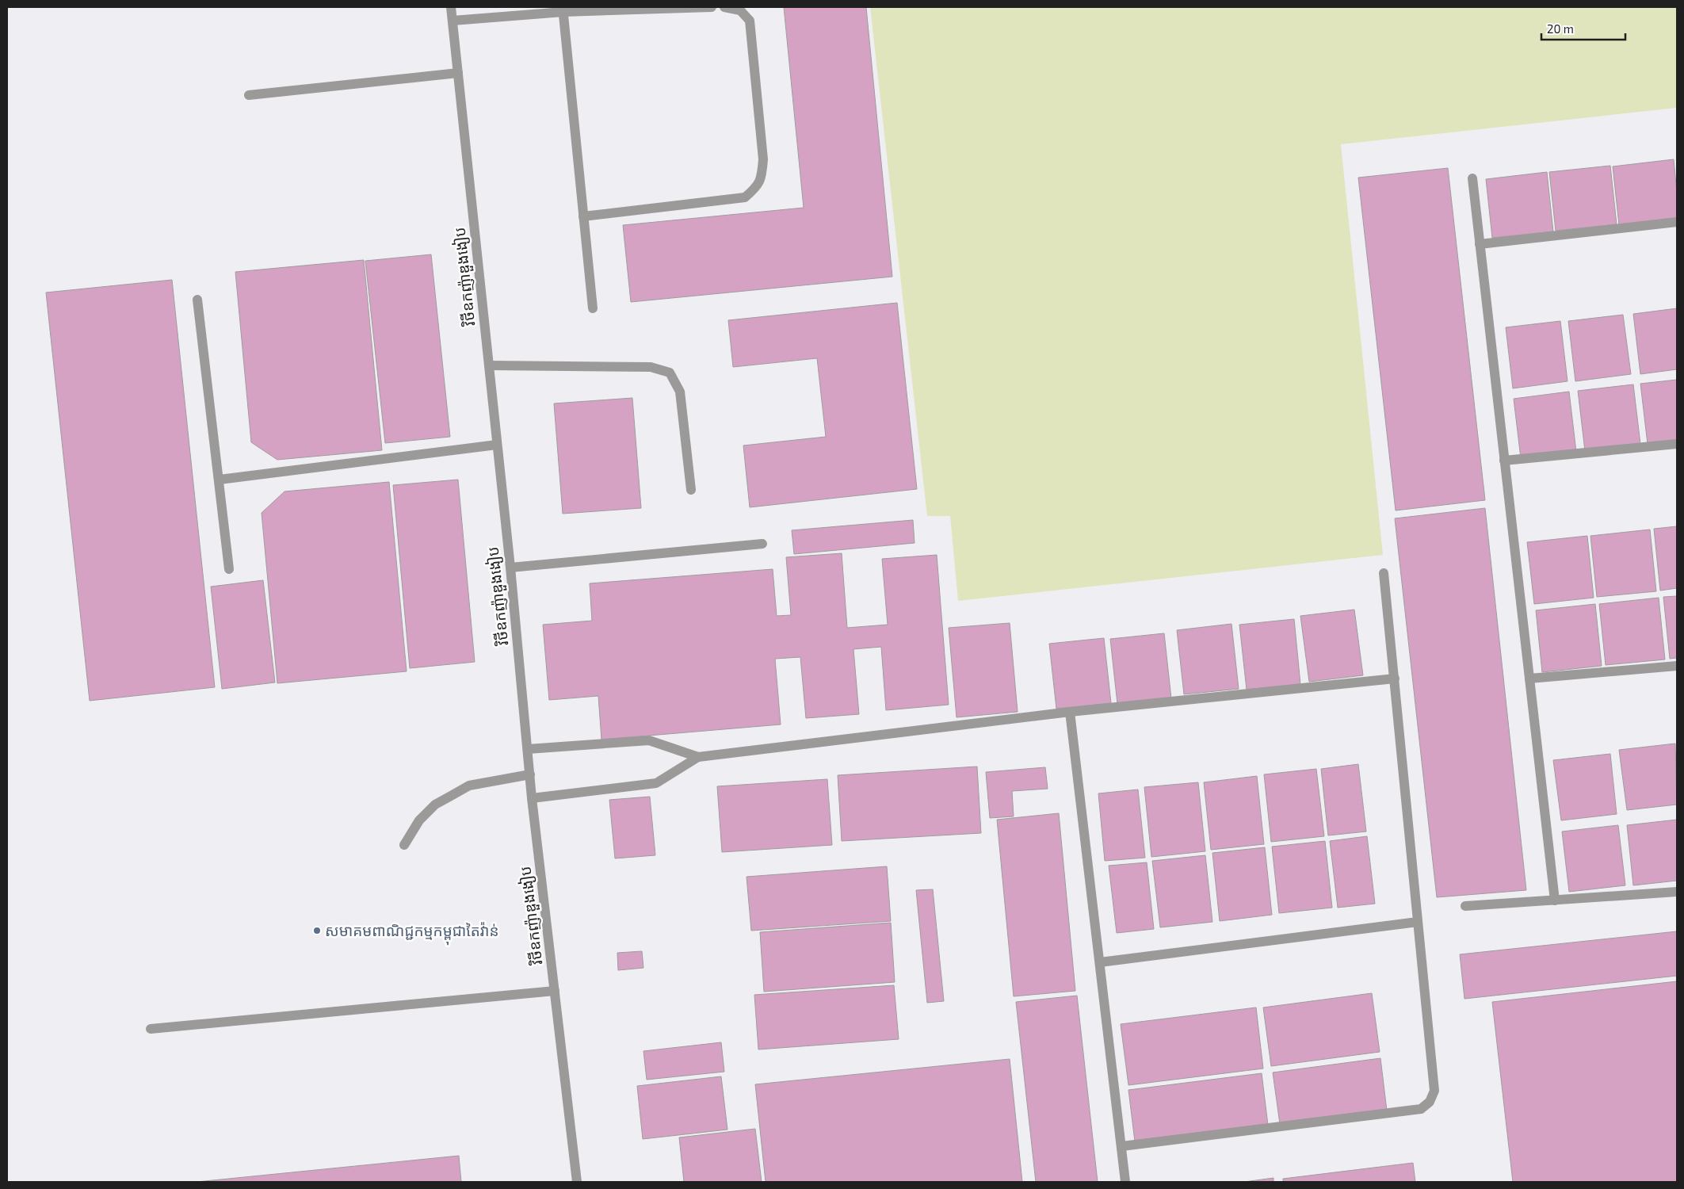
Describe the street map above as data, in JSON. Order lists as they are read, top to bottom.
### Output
{
  "streets": {
    "street": ["វិថីឧកញ៉ាឌួងងៀប"]
  },
  "places": ["សមាគមពាណិជ្ជកម្មកម្ពុជាតៃវ៉ាន់"],
  "scale_bar": "20 m"
}
